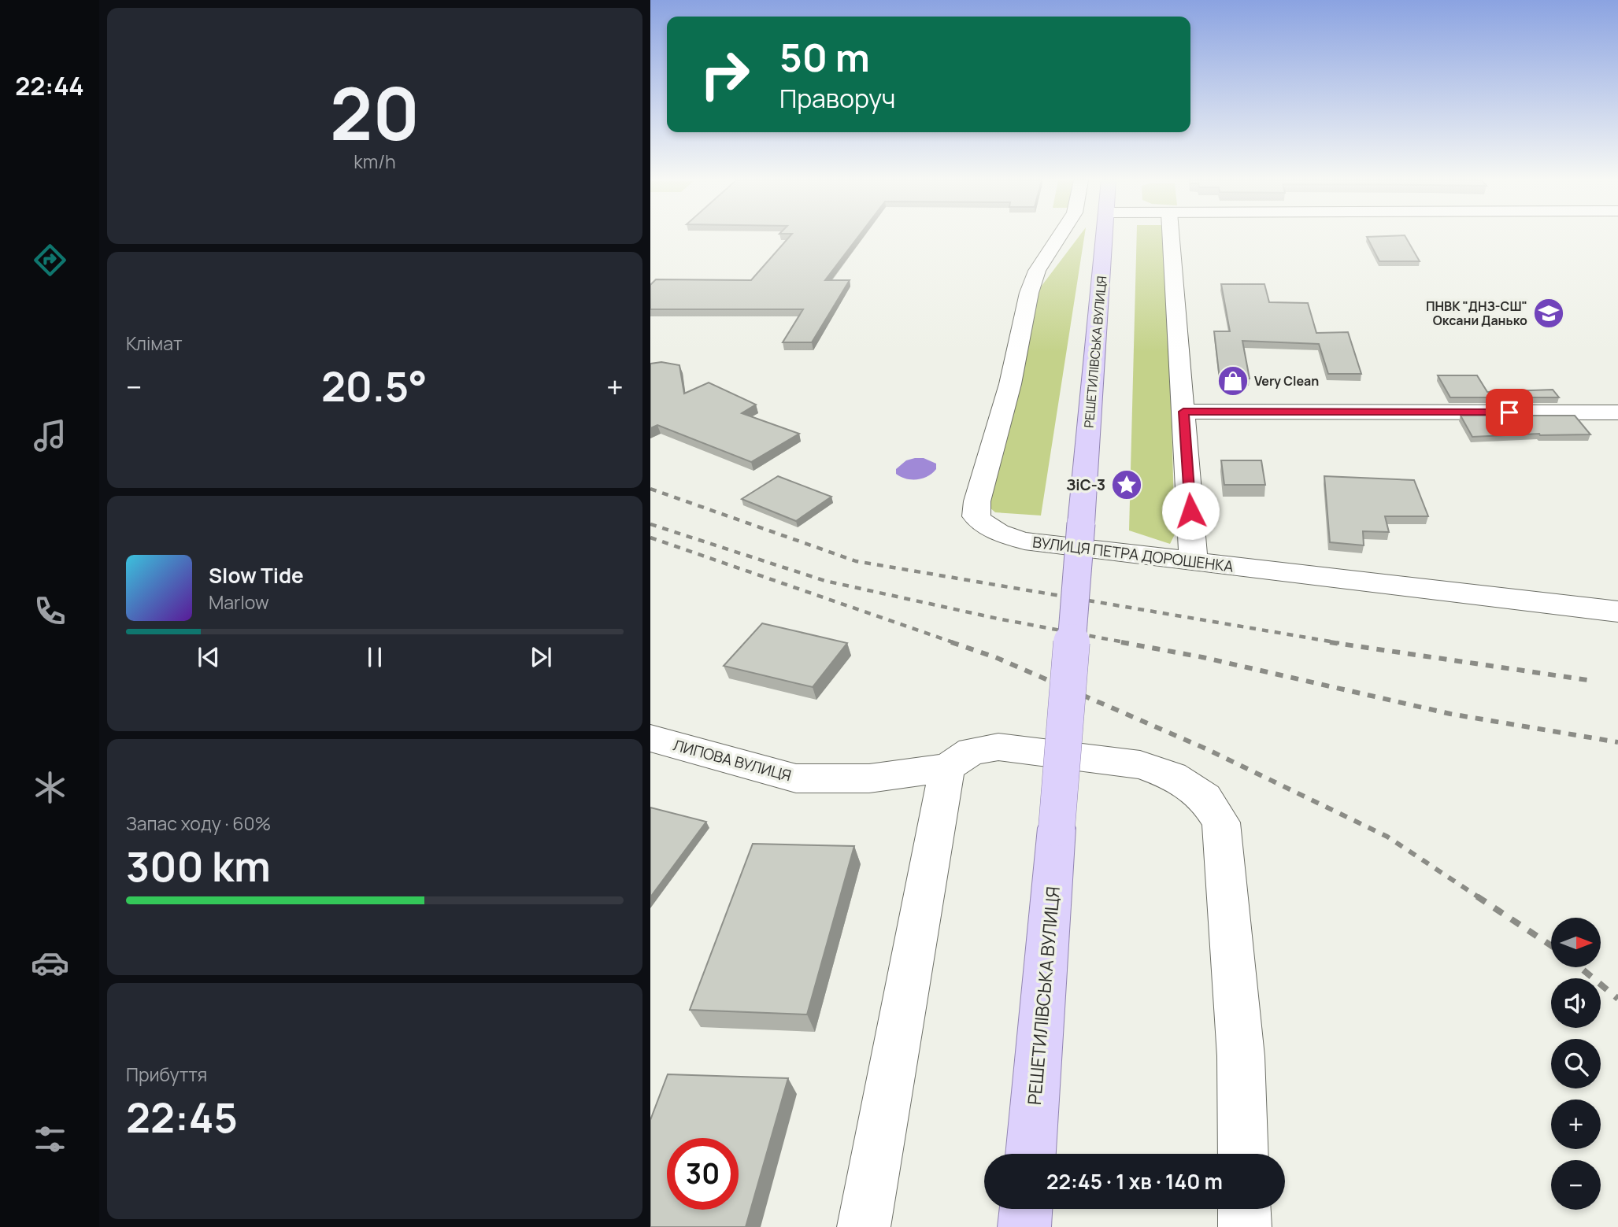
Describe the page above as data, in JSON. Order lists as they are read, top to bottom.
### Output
{
  "streets": {
    "main road": ["РЕШЕТИЛІВСЬКА ВУЛИЦЯ"],
    "street": ["ВУЛИЦЯ ПЕТРА ДОРОШЕНКА", "ЛИПОВА ВУЛИЦЯ"]
  },
  "places": {
    "school or university": ["ПНВК \"ДНЗ-СШ\" Оксани Данько"],
    "shop": ["Very Clean"],
    "place": ["ЗіС-3"]
  },
  "north": "right",
  "page": {
    "tabs": "22:44",
    "tile": [
      ["20", "km/h"],
      "Клімат",
      ["Запас ходу · 60%", "300 km"],
      ["Прибуття", "22:45"]
    ],
    "turn": ["50 m", "Праворуч"],
    "heat": ["−", "20.5°", "+"],
    "song": ["Slow Tide", "Marlow"],
    "map_buttons": ["+", "−"],
    "limit": "30",
    "trip": "22:45 · 1 хв · 140 m"
  }
}
